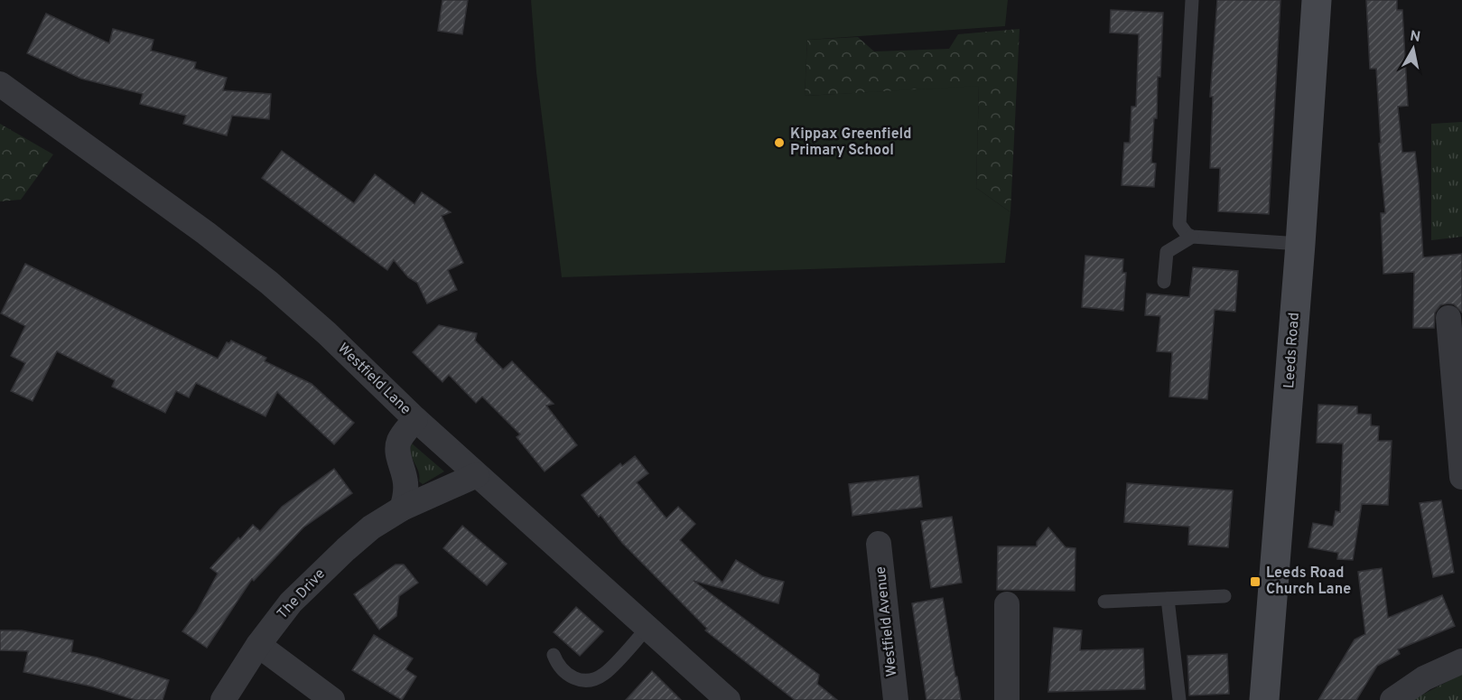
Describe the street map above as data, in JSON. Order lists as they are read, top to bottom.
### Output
{
  "streets": {
    "main road": ["Leeds Road"],
    "street": ["Westfield Lane", "The Drive", "Westfield Avenue"]
  },
  "crossings": [
    ["Westfield Lane", "The Drive"]
  ],
  "places": {
    "other": ["Kippax Greenfield Primary School"],
    "transit": ["Leeds Road Church Lane"]
  },
  "north": "top"
}
